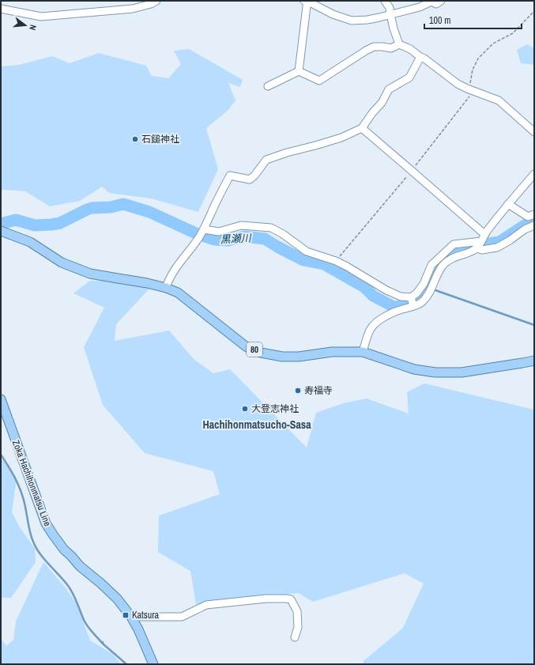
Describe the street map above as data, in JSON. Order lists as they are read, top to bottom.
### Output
{
  "streets": {
    "main road": ["80", "Zoka Hachihonmatsu Line"]
  },
  "districts": ["Hachihonmatsucho-Sasa"],
  "water": ["黒瀬川"],
  "places": {
    "other": ["石鎚神社", "寿福寺", "大登志神社"],
    "transit": ["Katsura"]
  },
  "scale_bar": "100 m",
  "north": "right"
}
